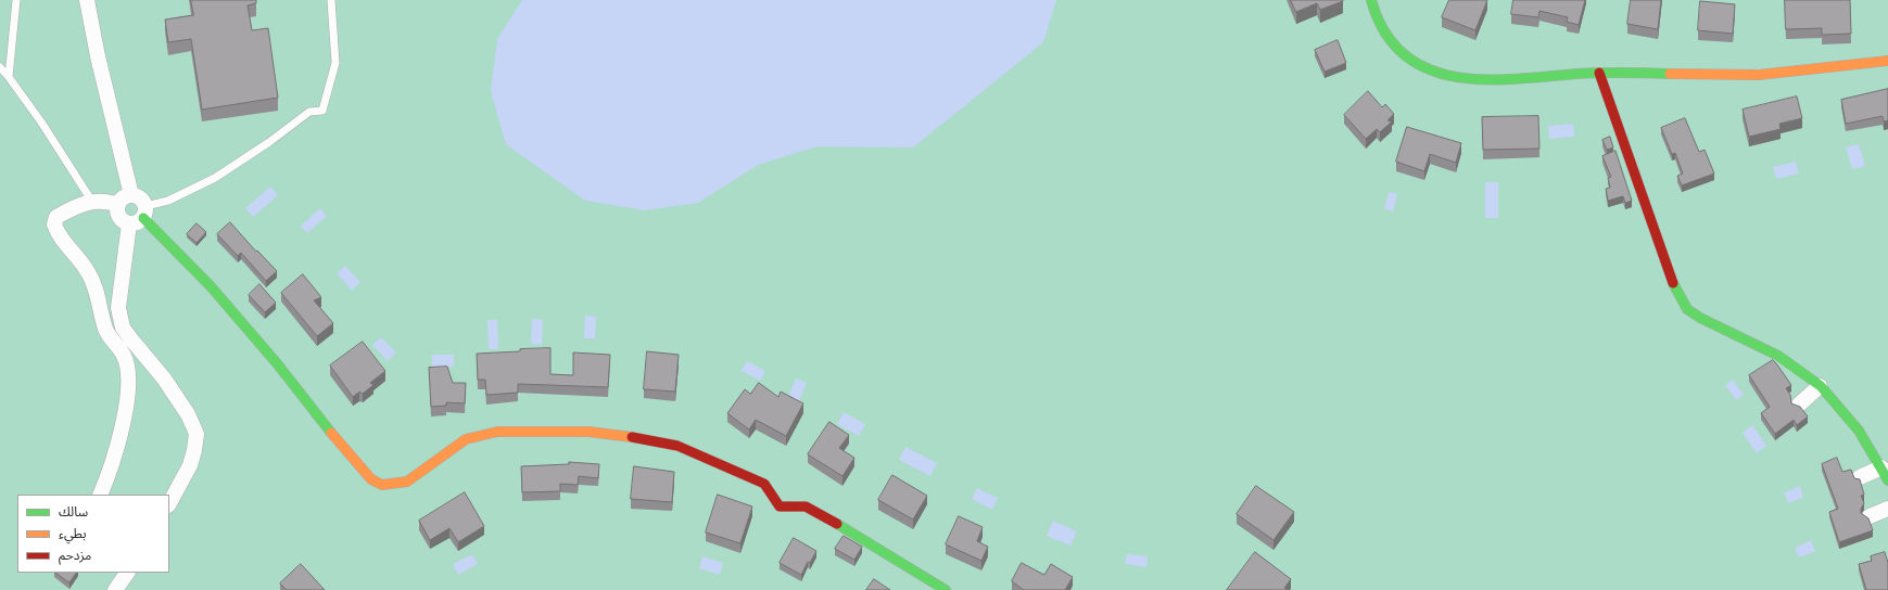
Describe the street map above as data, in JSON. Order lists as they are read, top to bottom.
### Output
{
  "legend": ["سالك", "بطيء", "مزدحم"]
}
